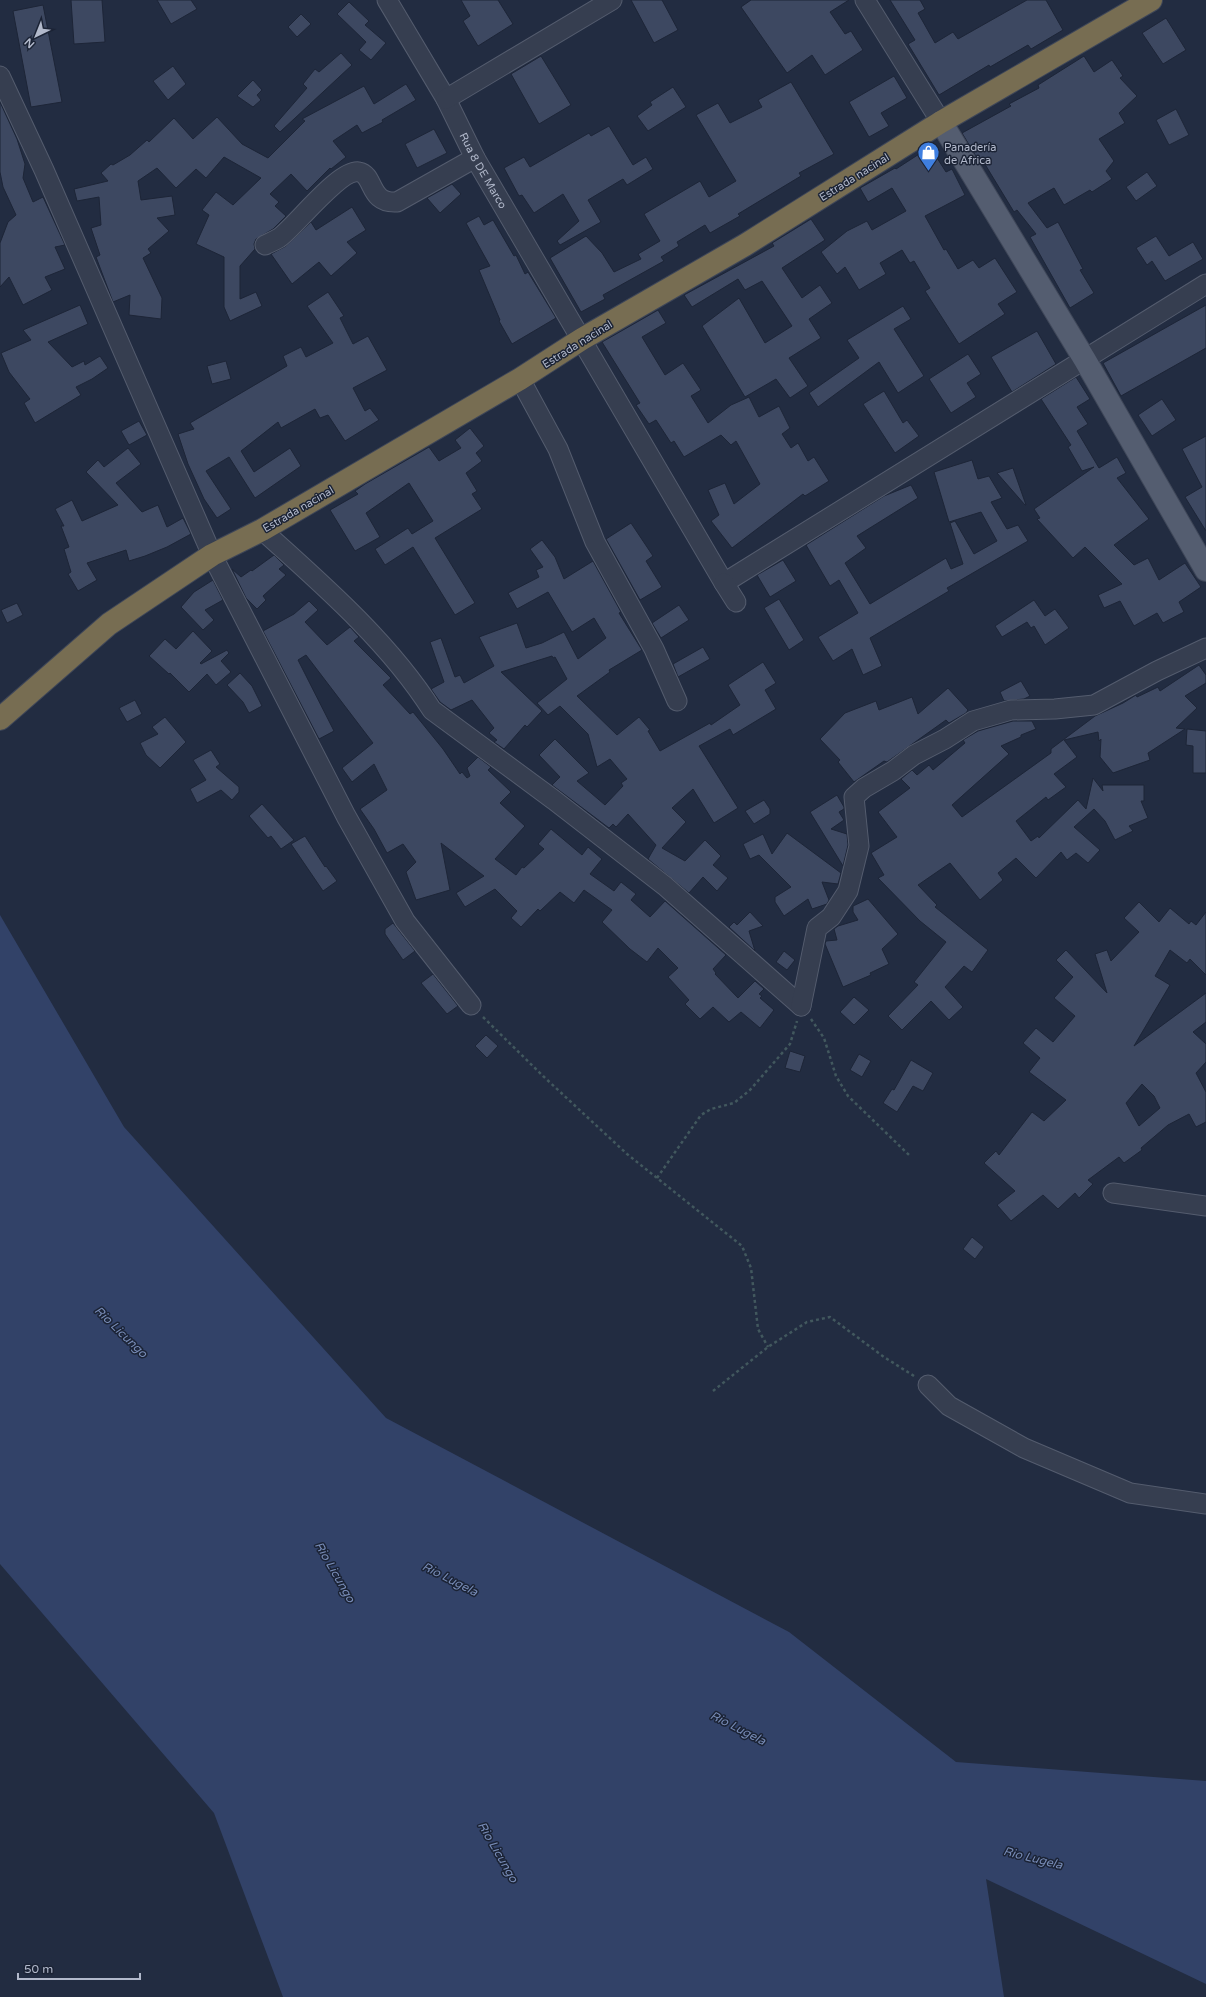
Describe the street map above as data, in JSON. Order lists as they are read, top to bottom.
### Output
{
  "streets": {
    "highway": ["Estrada nacinal"],
    "street": ["Rua 8 DE Marco"]
  },
  "crossings": [
    ["Rua 8 DE Marco", "Estrada nacinal"]
  ],
  "water": ["Rio Licungo", "Rio Lugela"],
  "places": {
    "shop": ["Panadería de Africa"]
  },
  "scale_bar": "50 m",
  "north": "bottom left"
}
